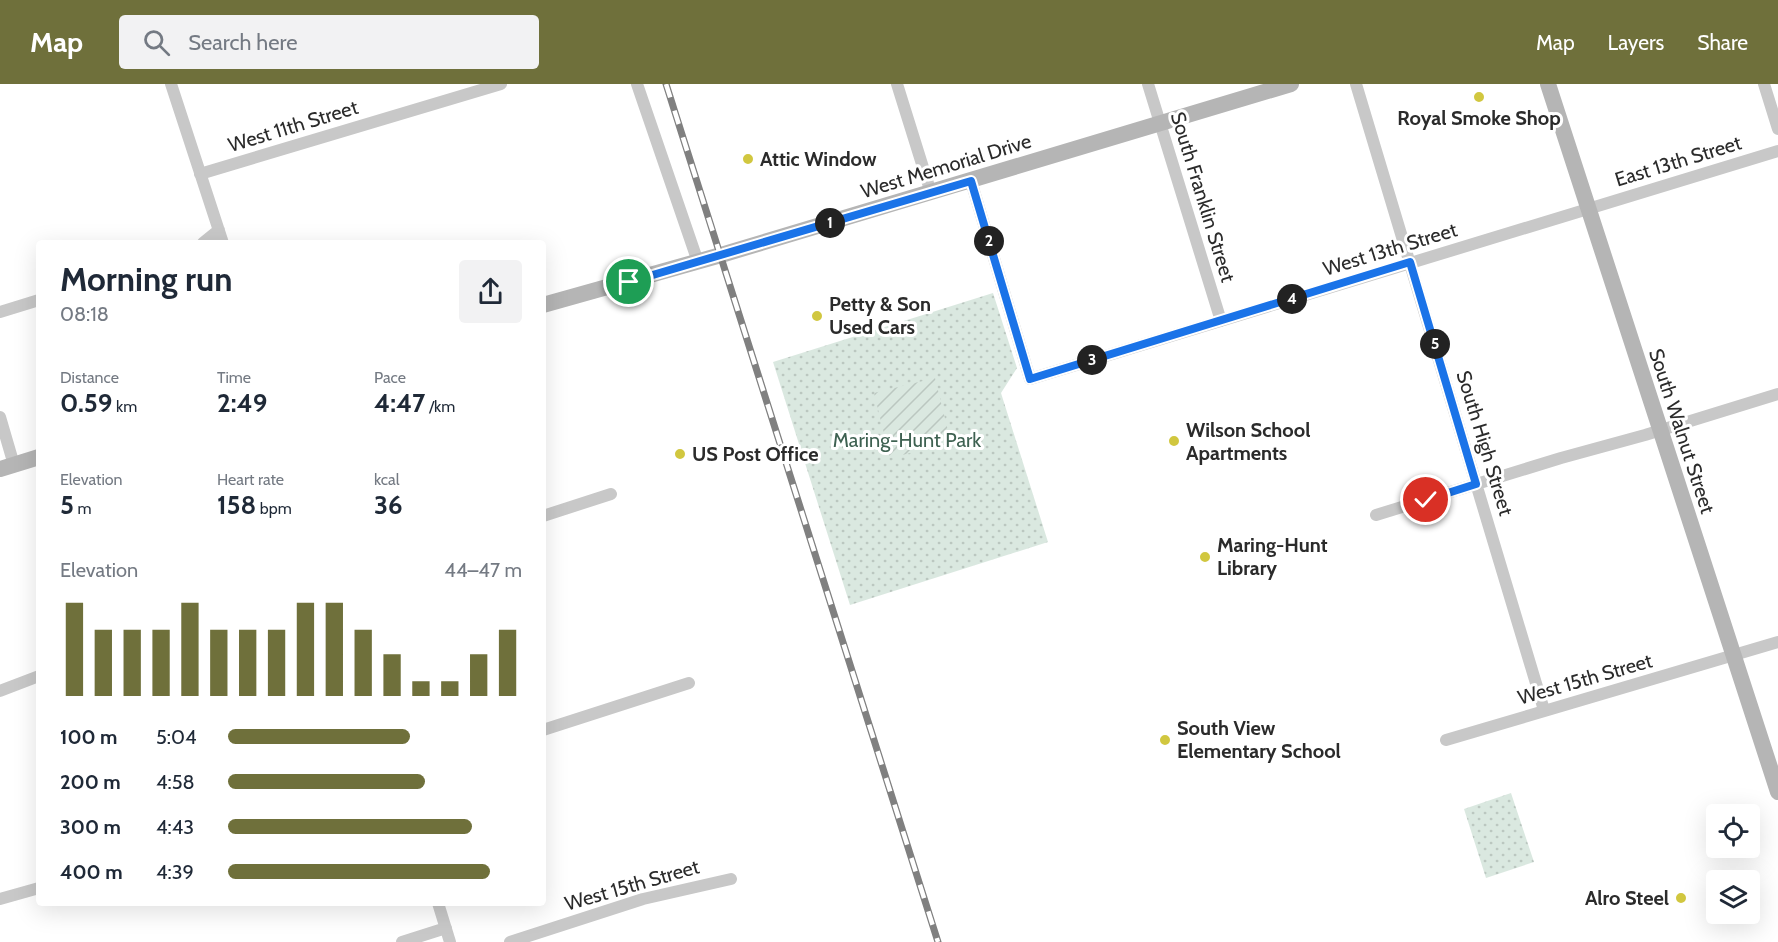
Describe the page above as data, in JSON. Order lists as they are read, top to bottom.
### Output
{
  "streets": {
    "main road": ["West Memorial Drive", "South Walnut Street"],
    "street": [
      "West 11th Street",
      "East 13th Street",
      "South Franklin Street",
      "West 13th Street",
      "South High Street",
      "West 15th Street"
    ]
  },
  "crossings": [
    ["East 13th Street", "West 13th Street"],
    ["East 13th Street", "South Walnut Street"],
    ["West Memorial Drive", "South Franklin Street"],
    ["West Memorial Drive", "West 13th Street"],
    ["South Franklin Street", "West 13th Street"],
    ["West 13th Street", "South Walnut Street"],
    ["West 13th Street", "South High Street"],
    ["South Walnut Street", "West 15th Street"],
    ["South High Street", "West 15th Street"]
  ],
  "parks": ["Maring-Hunt Park"],
  "places": [
    "Royal Smoke Shop",
    "Attic Window",
    "Petty & Son Used Cars",
    "Wilson School Apartments",
    "US Post Office",
    "Maring-Hunt Library",
    "South View Elementary School",
    "Alro Steel"
  ],
  "page": {
    "header": "Map",
    "search": "Search here",
    "nav": ["Map", "Layers", "Share"],
    "pins": [
      "1",
      "2",
      "4",
      "5",
      "3"
    ],
    "heading": ["Morning run", "08:18"],
    "stats": [
      ["Distance", "0.59 km"],
      ["Time", "2:49"],
      ["Pace", "4:47 /km"],
      ["Elevation", "5 m"],
      ["Heart rate", "158 bpm"],
      ["kcal", "36"]
    ],
    "chart": ["Elevation", "44–47 m"],
    "list": [
      {
        "name": "100 m",
        "note": "5:04"
      },
      {
        "name": "200 m",
        "note": "4:58"
      },
      {
        "name": "300 m",
        "note": "4:43"
      },
      {
        "name": "400 m",
        "note": "4:39"
      }
    ]
  }
}
